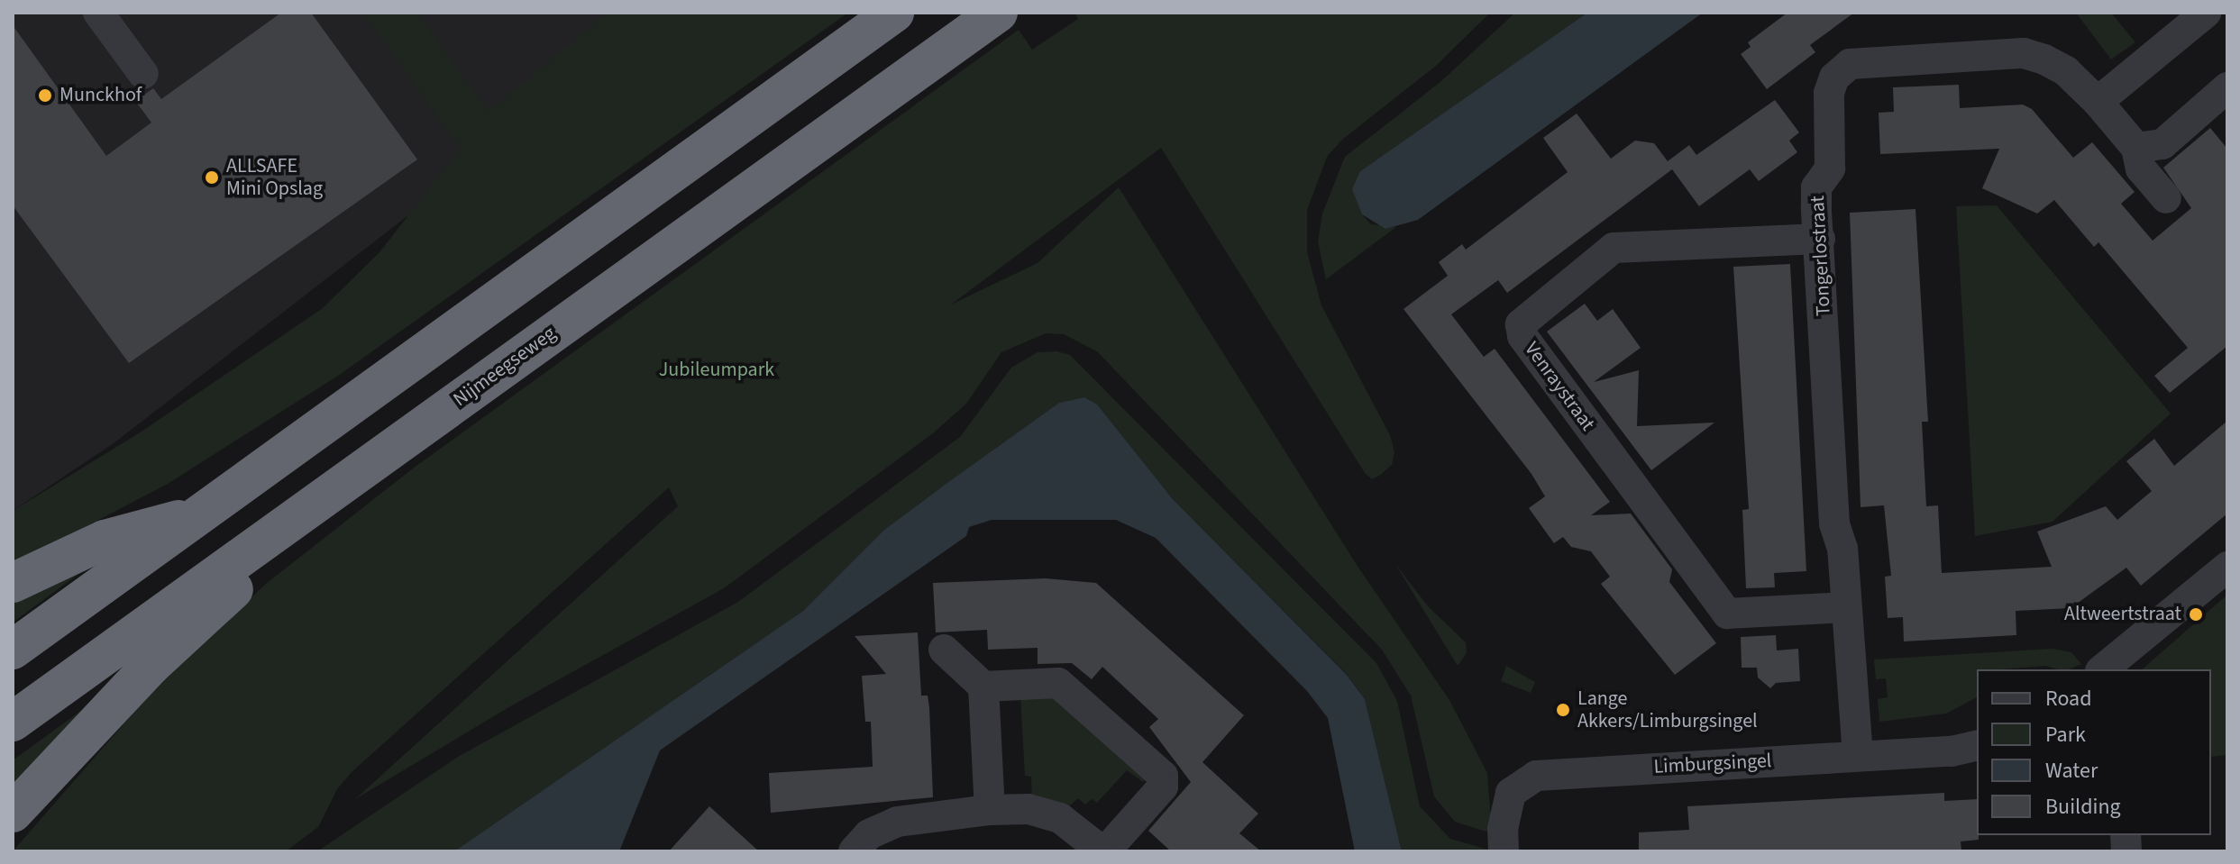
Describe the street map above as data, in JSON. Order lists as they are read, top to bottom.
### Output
{
  "streets": {
    "highway": ["Nijmeegseweg"],
    "street": ["Tongerlostraat", "Venraystraat", "Limburgsingel"]
  },
  "crossings": [
    ["Tongerlostraat", "Venraystraat"],
    ["Tongerlostraat", "Limburgsingel"]
  ],
  "parks": ["Jubileumpark"],
  "places": [
    "Munckhof",
    "ALLSAFE Mini Opslag",
    "Altweertstraat",
    "Lange Akkers/Limburgsingel"
  ],
  "legend": [
    "Road",
    "Park",
    "Water",
    "Building"
  ]
}
